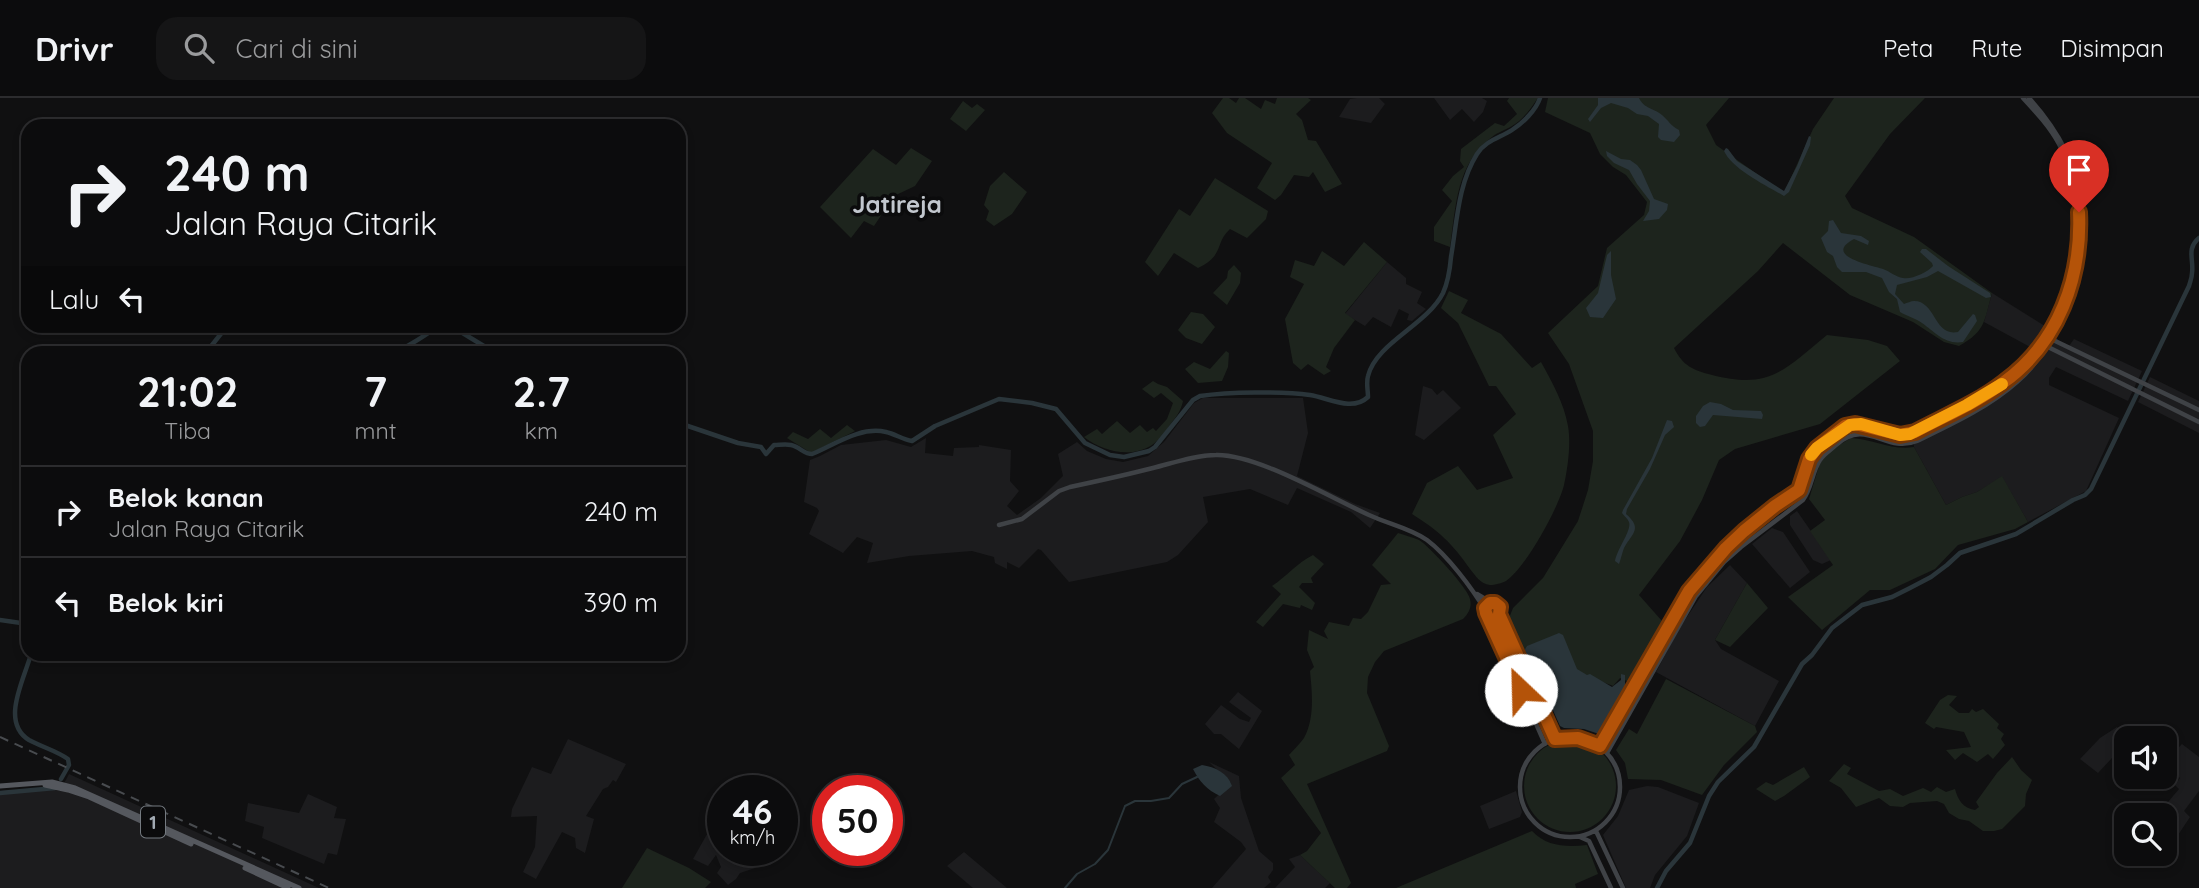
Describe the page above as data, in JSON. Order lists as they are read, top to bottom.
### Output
{
  "streets": {
    "highway": ["1"]
  },
  "districts": ["Jatireja"],
  "page": {
    "header": "Drivr",
    "search": "Cari di sini",
    "nav": ["Peta", "Rute", "Disimpan"],
    "turn": ["240 m", "Jalan Raya Citarik"],
    "then": "Lalu",
    "eta": [
      "21:02",
      "Tiba",
      "7",
      "mnt",
      "2.7",
      "km"
    ],
    "list": [
      {
        "name": "Belok kanan",
        "note": "Jalan Raya Citarik",
        "value": "240 m"
      },
      {
        "name": "Belok kiri",
        "value": "390 m"
      }
    ],
    "speed": "46 km/h",
    "limit": "50"
  }
}
